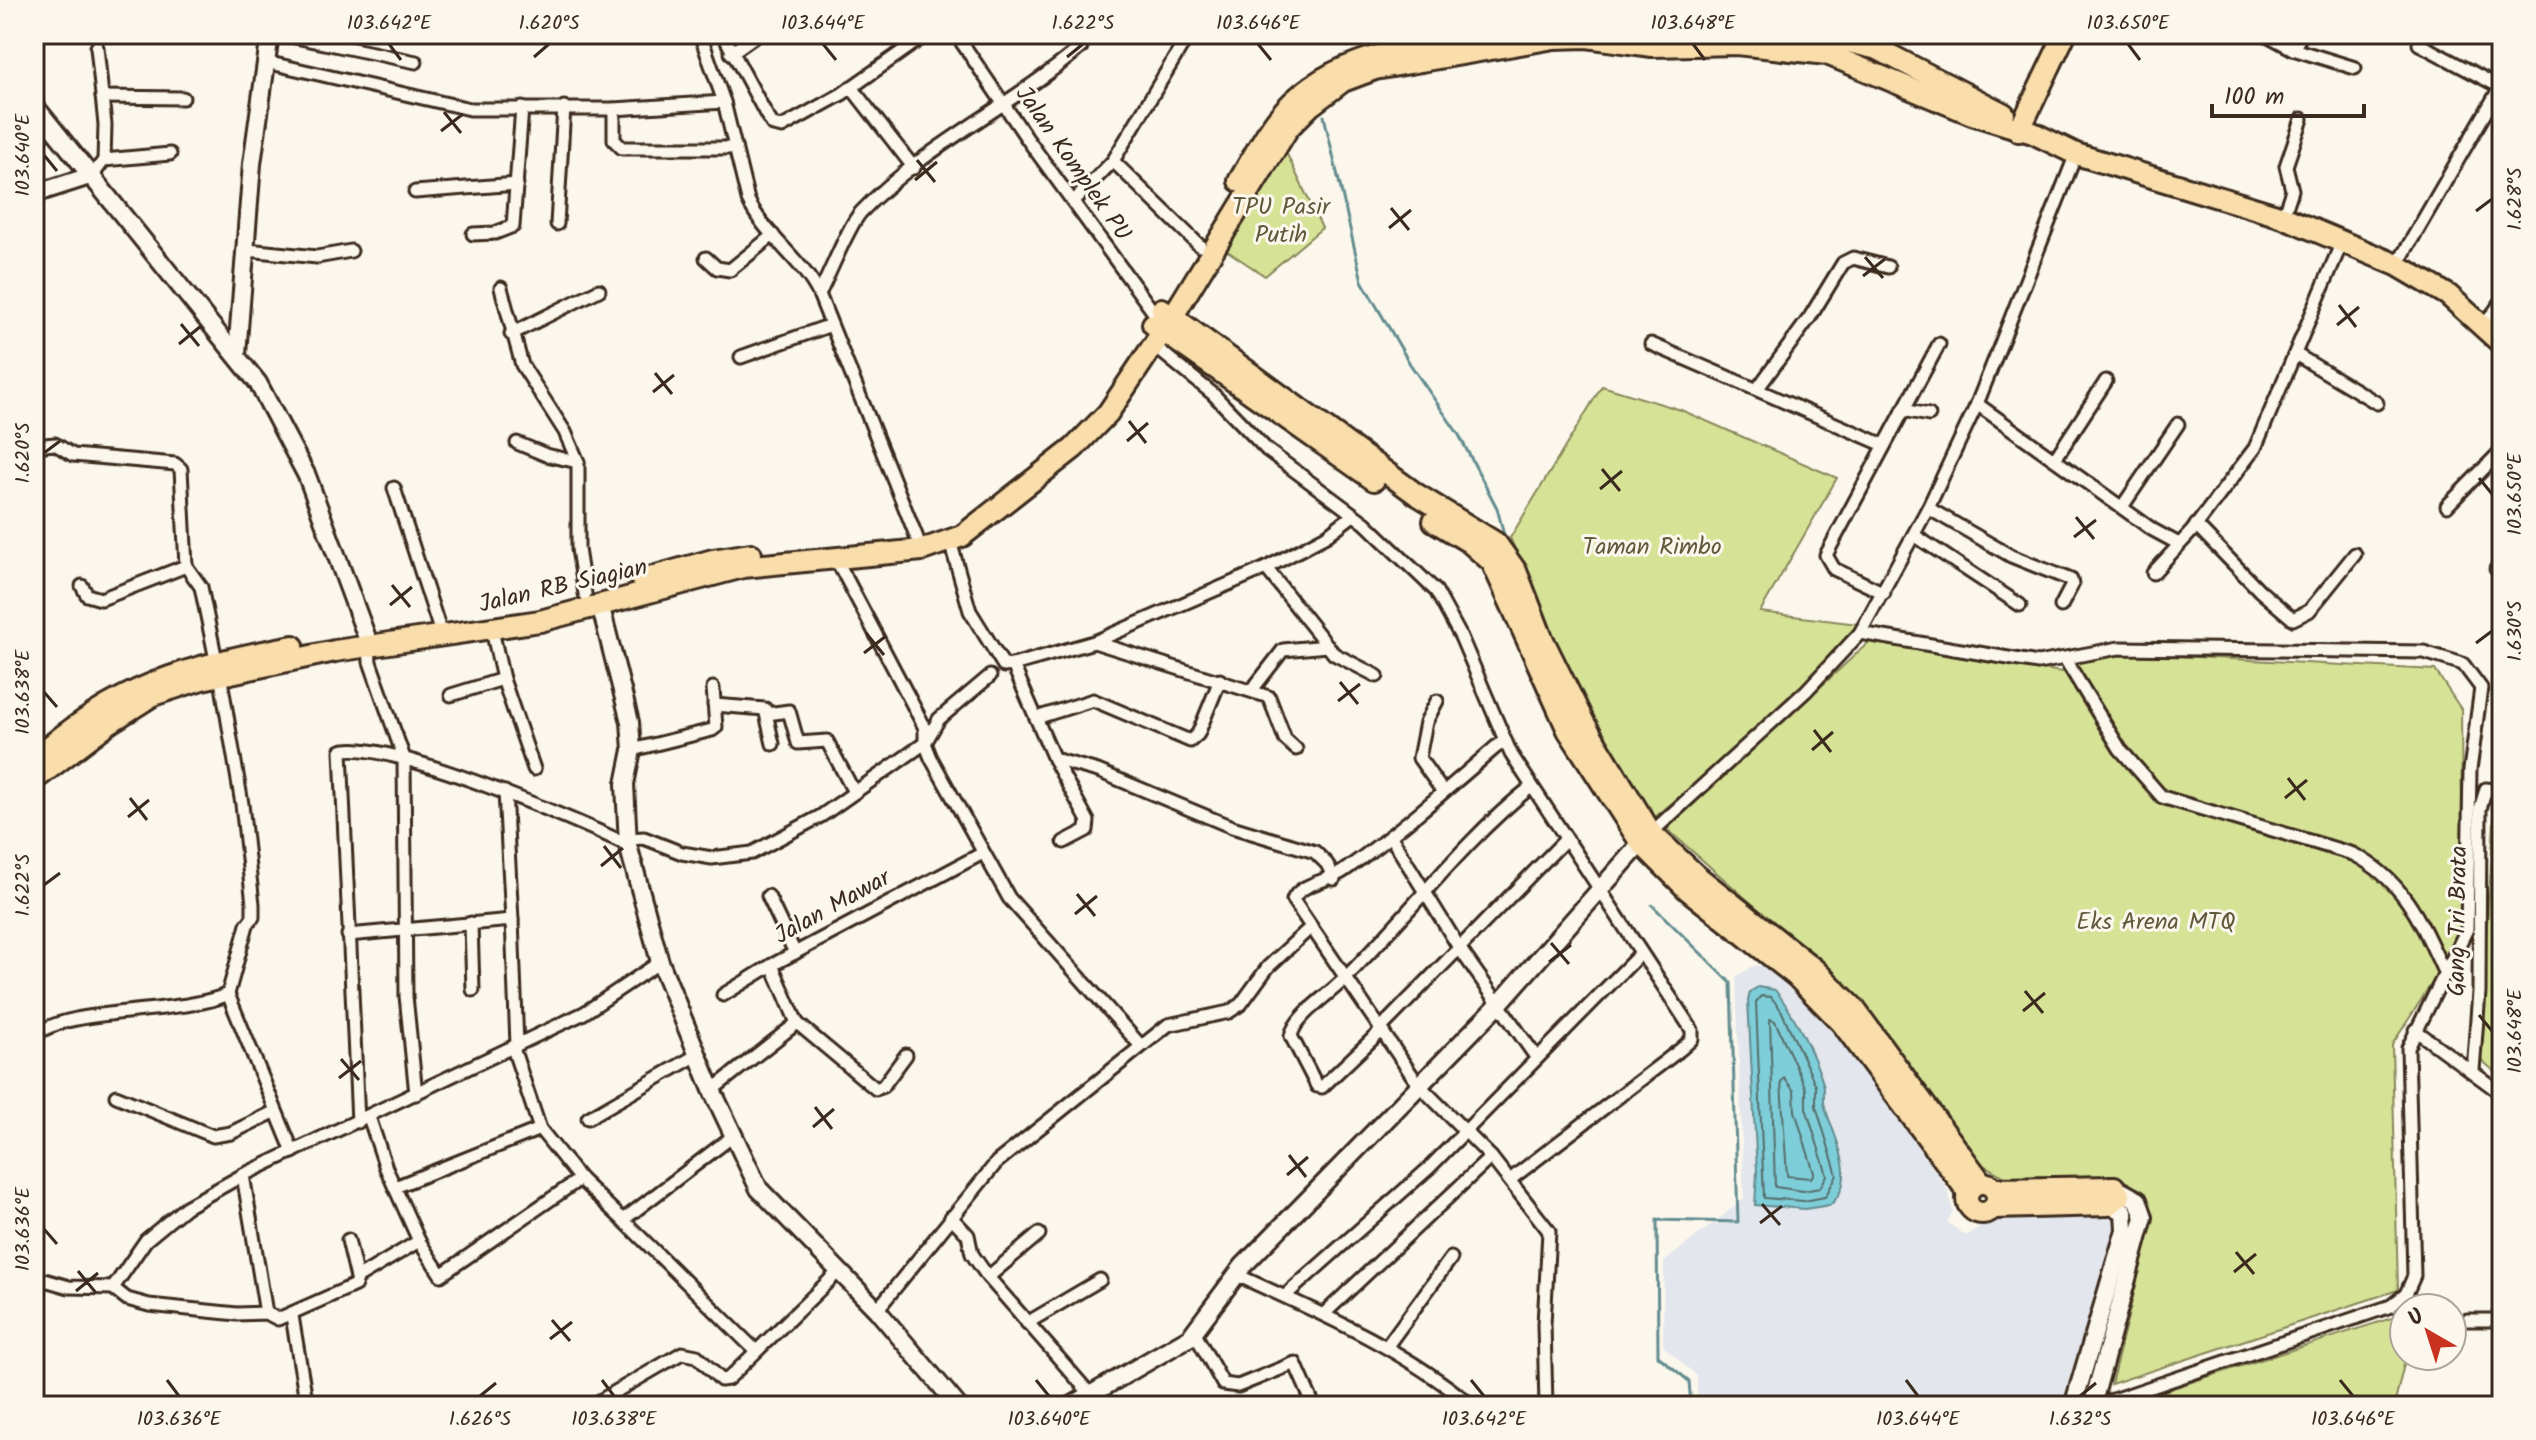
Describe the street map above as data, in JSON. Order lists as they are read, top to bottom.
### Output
{
  "streets": {
    "highway": ["Jalan RB Siagian"],
    "street": ["Jalan Komplek PU", "Jalan Mawar", "Gang Tri Brata"]
  },
  "parks": ["TPU Pasir Putih", "Taman Rimbo", "Eks Arena MTQ"],
  "scale_bar": "100 m",
  "north": "top left",
  "coordinates": [
    "103.642°E",
    "1.620°S",
    "103.644°E",
    "1.622°S",
    "103.646°E",
    "103.648°E",
    "103.650°E",
    "103.640°E",
    "1.628°S",
    "1.630°S",
    "103.638°E",
    "103.636°E",
    "1.626°S",
    "1.632°S"
  ]
}
